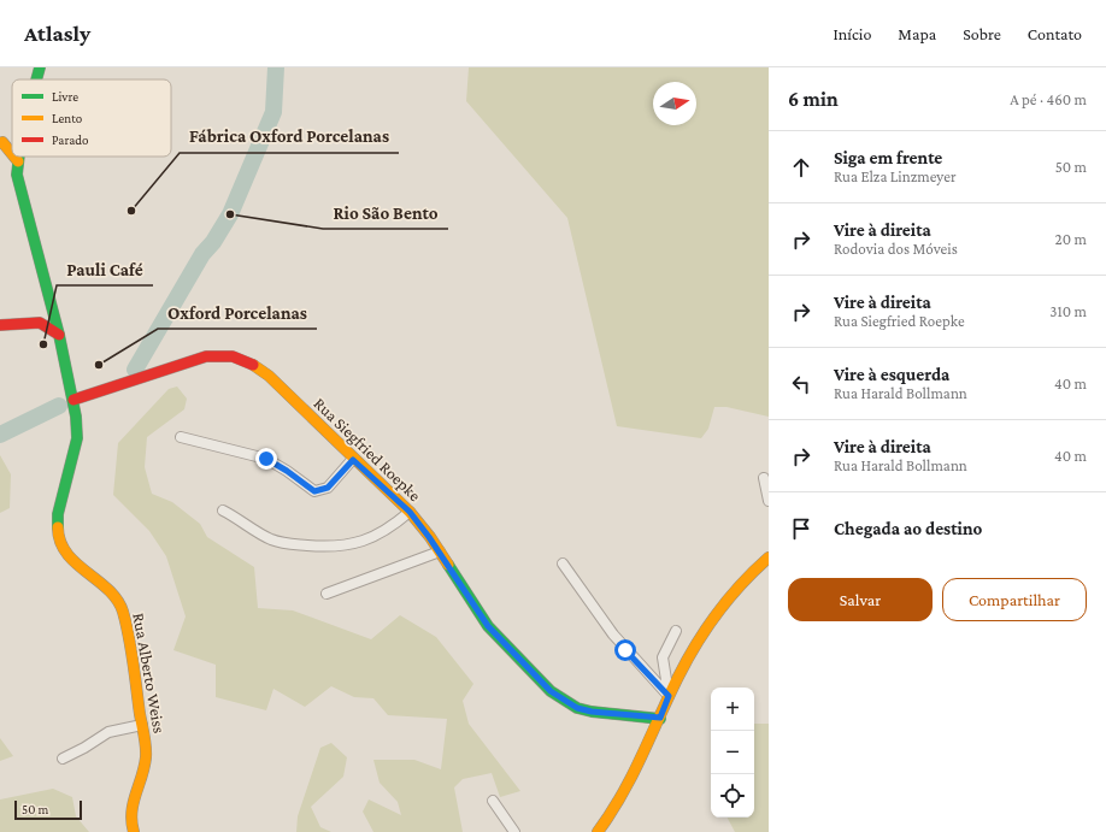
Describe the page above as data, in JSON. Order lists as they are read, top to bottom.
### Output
{
  "streets": {
    "street": ["Rua Siegfried Roepke", "Rua Alberto Weiss"]
  },
  "crossings": [
    ["Rua Siegfried Roepke", "Rua Alberto Weiss"]
  ],
  "places": [
    "Fábrica Oxford Porcelanas",
    "Rio São Bento",
    "Pauli Café",
    "Oxford Porcelanas"
  ],
  "legend": ["Livre", "Lento", "Parado"],
  "scale_bar": "50 m",
  "north": "right",
  "page": {
    "header": "Atlasly",
    "nav": [
      "Início",
      "Mapa",
      "Sobre",
      "Contato"
    ],
    "heading": ["6 min", "A pé · 460 m"],
    "list": [
      ["Siga em frente", "Rua Elza Linzmeyer", "50 m"],
      ["Vire à direita", "Rodovia dos Móveis", "20 m"],
      ["Vire à direita", "Rua Siegfried Roepke", "310 m"],
      ["Vire à esquerda", "Rua Harald Bollmann", "40 m"],
      ["Vire à direita", "Rua Harald Bollmann", "40 m"],
      "Chegada ao destino"
    ],
    "buttons": ["Salvar", "Compartilhar"],
    "map_buttons": ["+", "−"],
    "scale": "50 m"
  }
}
